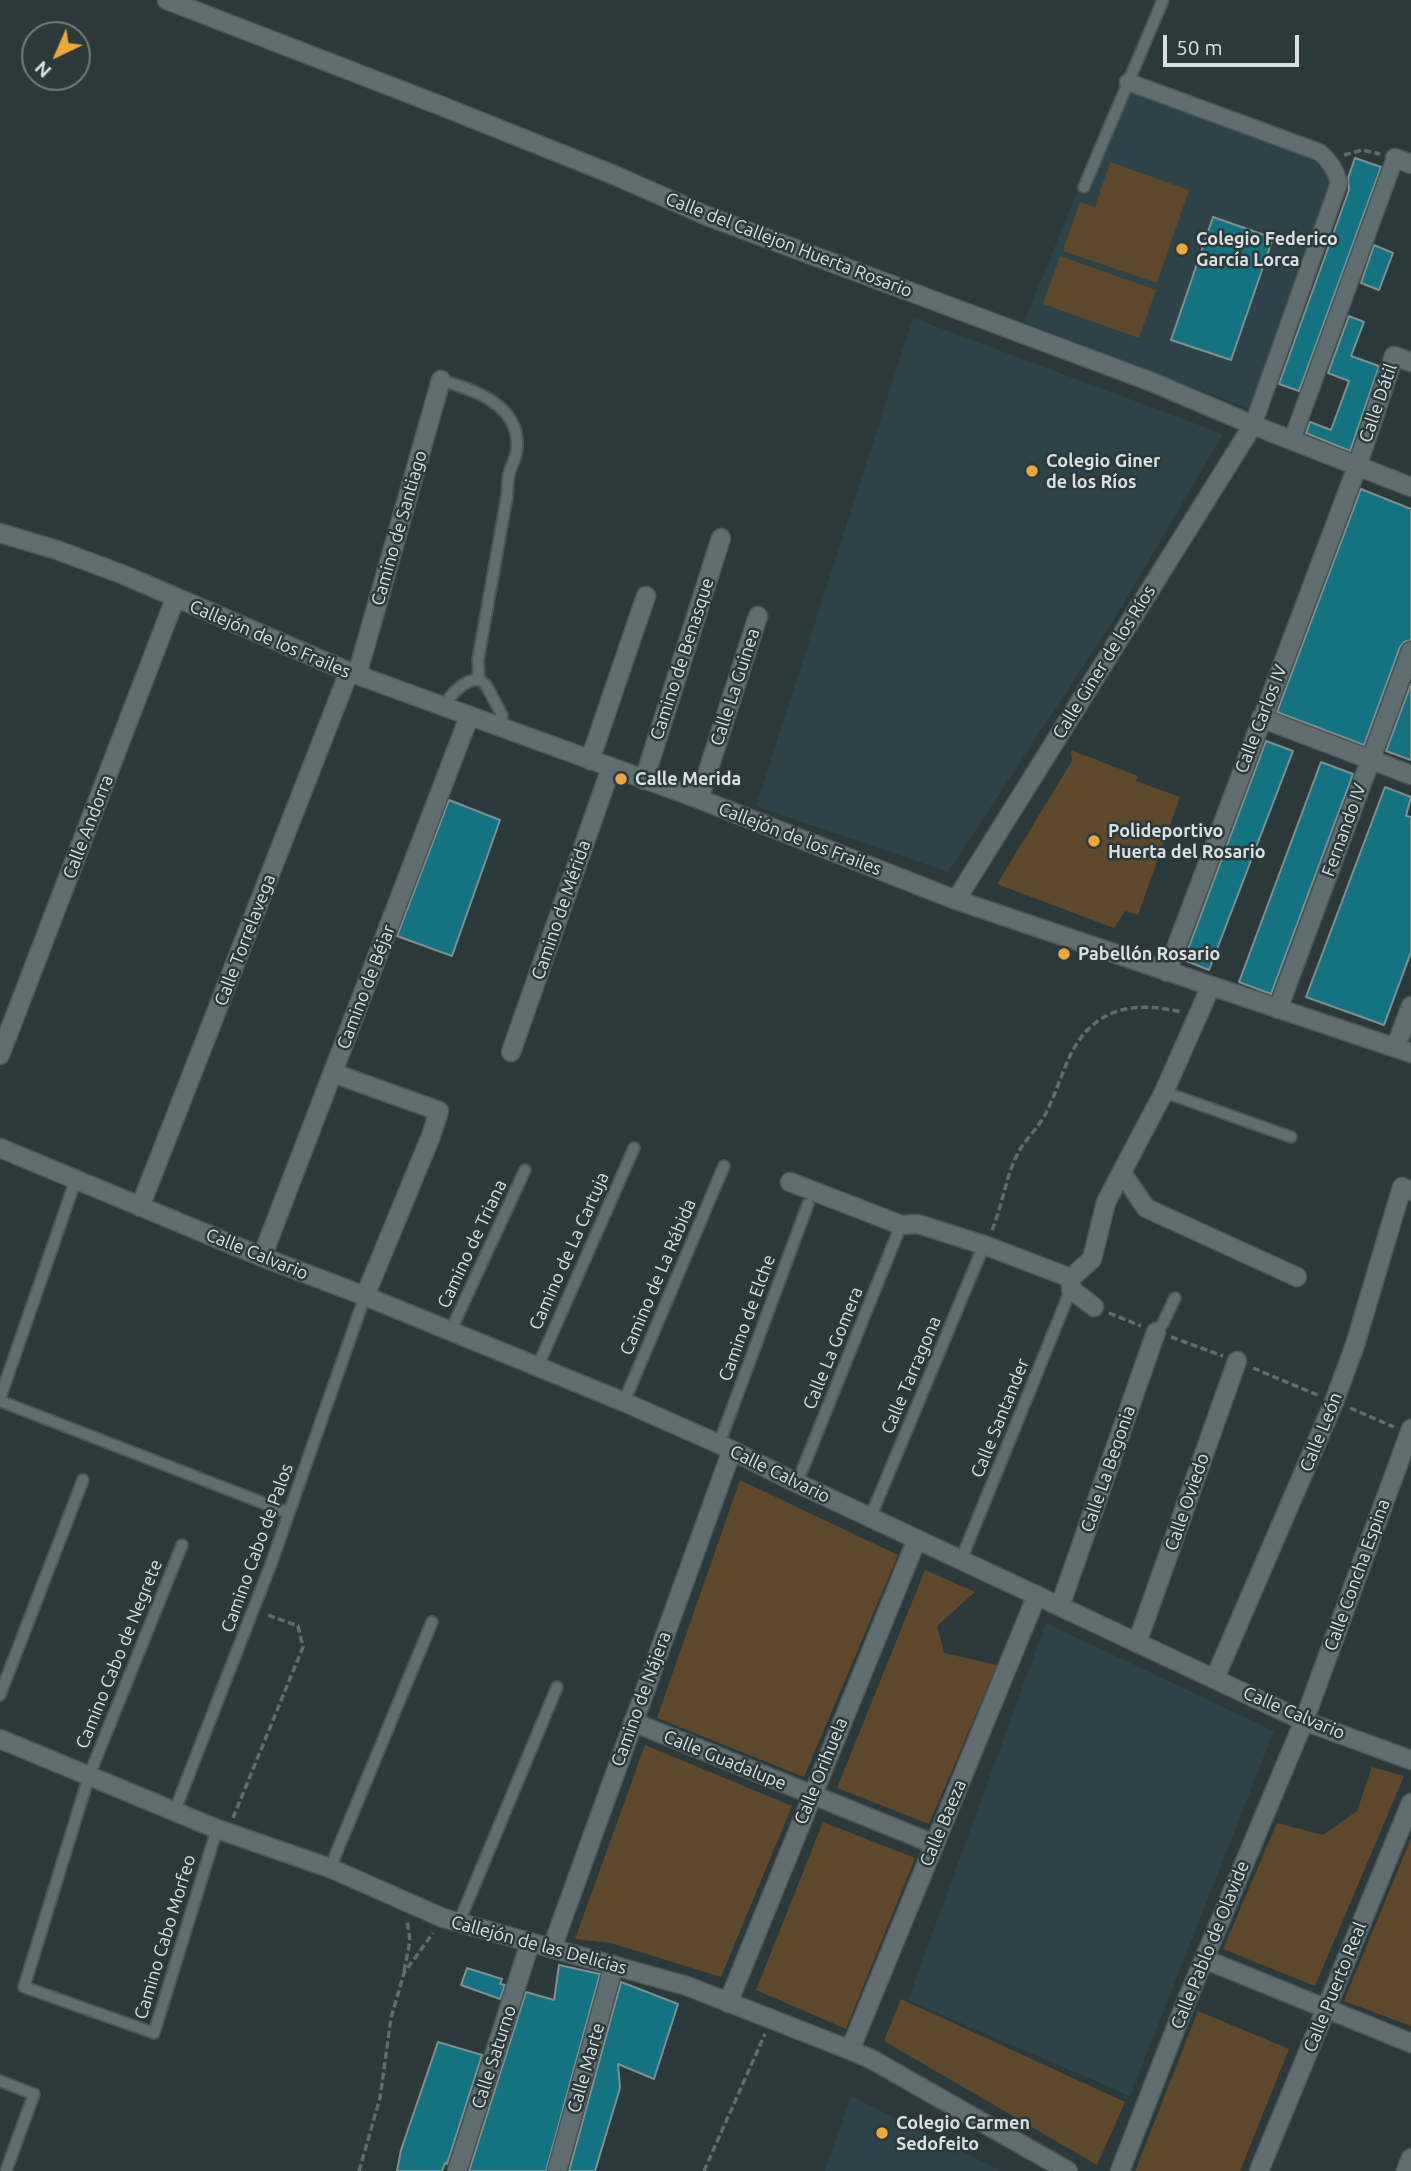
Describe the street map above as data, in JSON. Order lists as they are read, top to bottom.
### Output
{
  "streets": {
    "street": [
      "Calle del Callejon Huerta Rosario",
      "Calle Dátil",
      "Camino de Santiago",
      "Callejón de los Frailes",
      "Camino de Benasque",
      "Calle Giner de los Ríos",
      "Calle La Guinea",
      "Calle Carlos IV",
      "Calle Andorra",
      "Fernando IV",
      "Camino de Mérida",
      "Calle Torrelavega",
      "Camino de Béjar",
      "Calle Calvario",
      "Calle León",
      "Calle La Begonia",
      "Calle Oviedo",
      "Calle Concha Espina",
      "Camino de Nájera",
      "Calle Guadalupe",
      "Calle Orihuela",
      "Calle Baeza",
      "Callejón de las Delicias",
      "Calle Pablo de Olavide",
      "Calle Puerto Real",
      "Calle Saturno",
      "Calle Marte"
    ],
    "lane": [
      "Camino de Triana",
      "Camino de La Cartuja",
      "Camino de La Rábida",
      "Camino de Elche",
      "Calle La Gomera",
      "Calle Tarragona",
      "Calle Santander",
      "Camino Cabo de Palos",
      "Camino Cabo de Negrete",
      "Camino Cabo Morfeo"
    ]
  },
  "crossings": [
    ["Calle del Callejon Huerta Rosario", "Calle Dátil"],
    ["Calle del Callejon Huerta Rosario", "Calle Giner de los Ríos"],
    ["Calle del Callejon Huerta Rosario", "Calle Carlos IV"],
    ["Calle Dátil", "Calle Carlos IV"],
    ["Camino de Santiago", "Callejón de los Frailes"],
    ["Camino de Santiago", "Calle Torrelavega"],
    ["Callejón de los Frailes", "Camino de Benasque"],
    ["Callejón de los Frailes", "Calle Giner de los Ríos"],
    ["Callejón de los Frailes", "Calle La Guinea"],
    ["Callejón de los Frailes", "Calle Carlos IV"],
    ["Callejón de los Frailes", "Calle Andorra"],
    ["Callejón de los Frailes", "Fernando IV"],
    ["Callejón de los Frailes", "Camino de Mérida"],
    ["Callejón de los Frailes", "Calle Torrelavega"],
    ["Callejón de los Frailes", "Camino de Béjar"],
    ["Calle Torrelavega", "Calle Calvario"],
    ["Camino de Béjar", "Calle Calvario"],
    ["Camino de Triana", "Calle Calvario"],
    ["Camino de La Cartuja", "Calle Calvario"],
    ["Calle Calvario", "Camino de La Rábida"],
    ["Calle Calvario", "Camino de Elche"],
    ["Calle Calvario", "Calle La Gomera"],
    ["Calle Calvario", "Calle Tarragona"],
    ["Calle Calvario", "Calle Santander"],
    ["Calle Calvario", "Calle León"],
    ["Calle Calvario", "Calle La Begonia"],
    ["Calle Calvario", "Calle Oviedo"],
    ["Calle Calvario", "Camino Cabo de Palos"],
    ["Calle Calvario", "Calle Concha Espina"],
    ["Calle Calvario", "Camino de Nájera"],
    ["Calle Calvario", "Calle Orihuela"],
    ["Calle Calvario", "Calle Baeza"],
    ["Calle Calvario", "Calle Pablo de Olavide"],
    ["Camino de Elche", "Camino de Nájera"],
    ["Camino Cabo de Palos", "Callejón de las Delicias"],
    ["Calle Concha Espina", "Calle Pablo de Olavide"],
    ["Camino Cabo de Negrete", "Camino Cabo Morfeo"],
    ["Camino Cabo de Negrete", "Callejón de las Delicias"],
    ["Camino de Nájera", "Calle Guadalupe"],
    ["Camino de Nájera", "Callejón de las Delicias"],
    ["Calle Guadalupe", "Calle Orihuela"],
    ["Calle Guadalupe", "Calle Baeza"],
    ["Calle Orihuela", "Callejón de las Delicias"],
    ["Calle Baeza", "Callejón de las Delicias"],
    ["Camino Cabo Morfeo", "Callejón de las Delicias"],
    ["Callejón de las Delicias", "Calle Saturno"],
    ["Callejón de las Delicias", "Calle Marte"]
  ],
  "places": [
    "Colegio Federico García Lorca",
    "Colegio Giner de los Ríos",
    "Calle Merida",
    "Polideportivo Huerta del Rosario",
    "Pabellón Rosario",
    "Colegio Carmen Sedofeito"
  ],
  "scale_bar": "50 m",
  "north": "bottom left"
}
